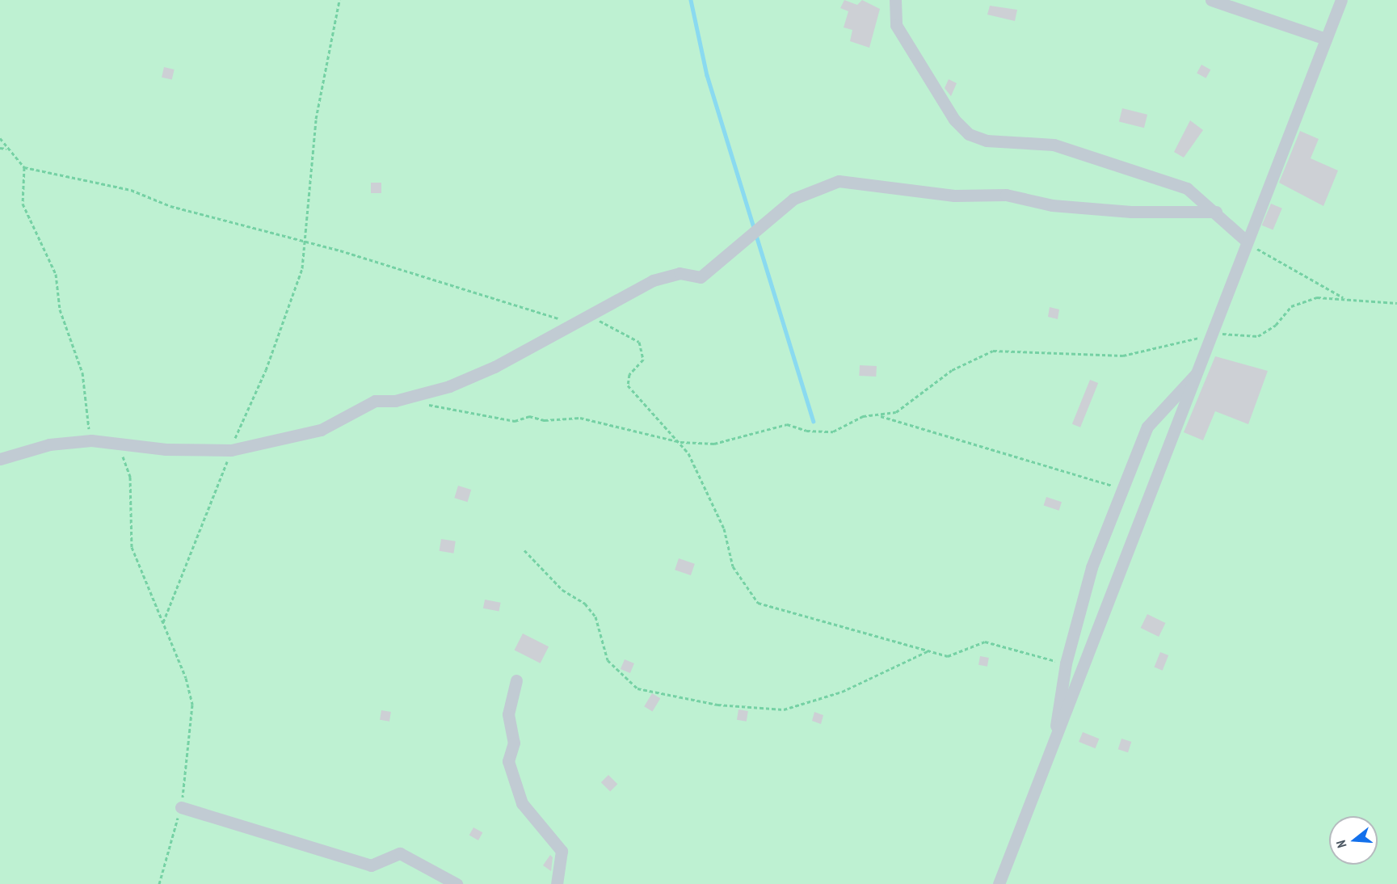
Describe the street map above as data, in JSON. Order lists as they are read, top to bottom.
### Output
{
  "north": "left"
}
